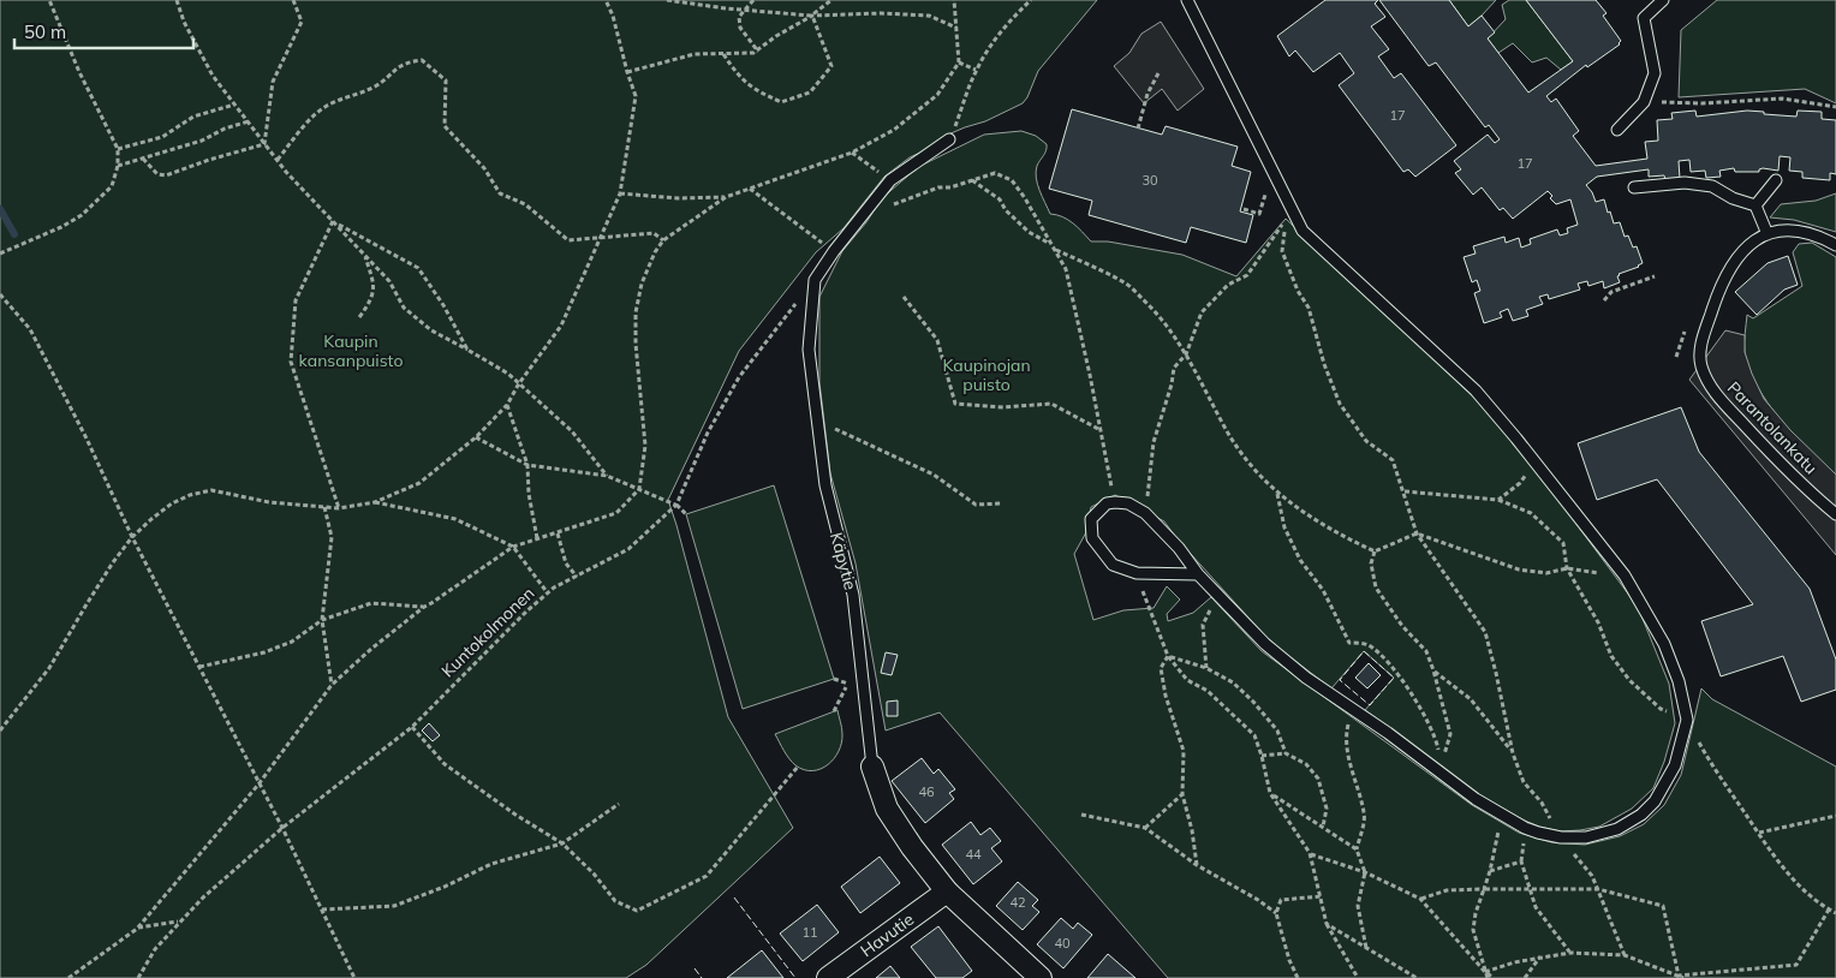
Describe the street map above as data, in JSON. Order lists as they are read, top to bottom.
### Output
{
  "streets": {
    "street": ["Käpytie", "Havutie"],
    "lane": ["Parantolankatu"],
    "path": ["Kuntokolmonen"]
  },
  "crossings": [
    ["Käpytie", "Kuntokolmonen"],
    ["Käpytie", "Havutie"]
  ],
  "parks": ["Kaupin kansanpuisto", "Kaupinojan puisto"],
  "house_numbers": [
    "17",
    "17",
    "30",
    "46",
    "44",
    "42",
    "11",
    "40"
  ],
  "scale_bar": "50 m"
}
